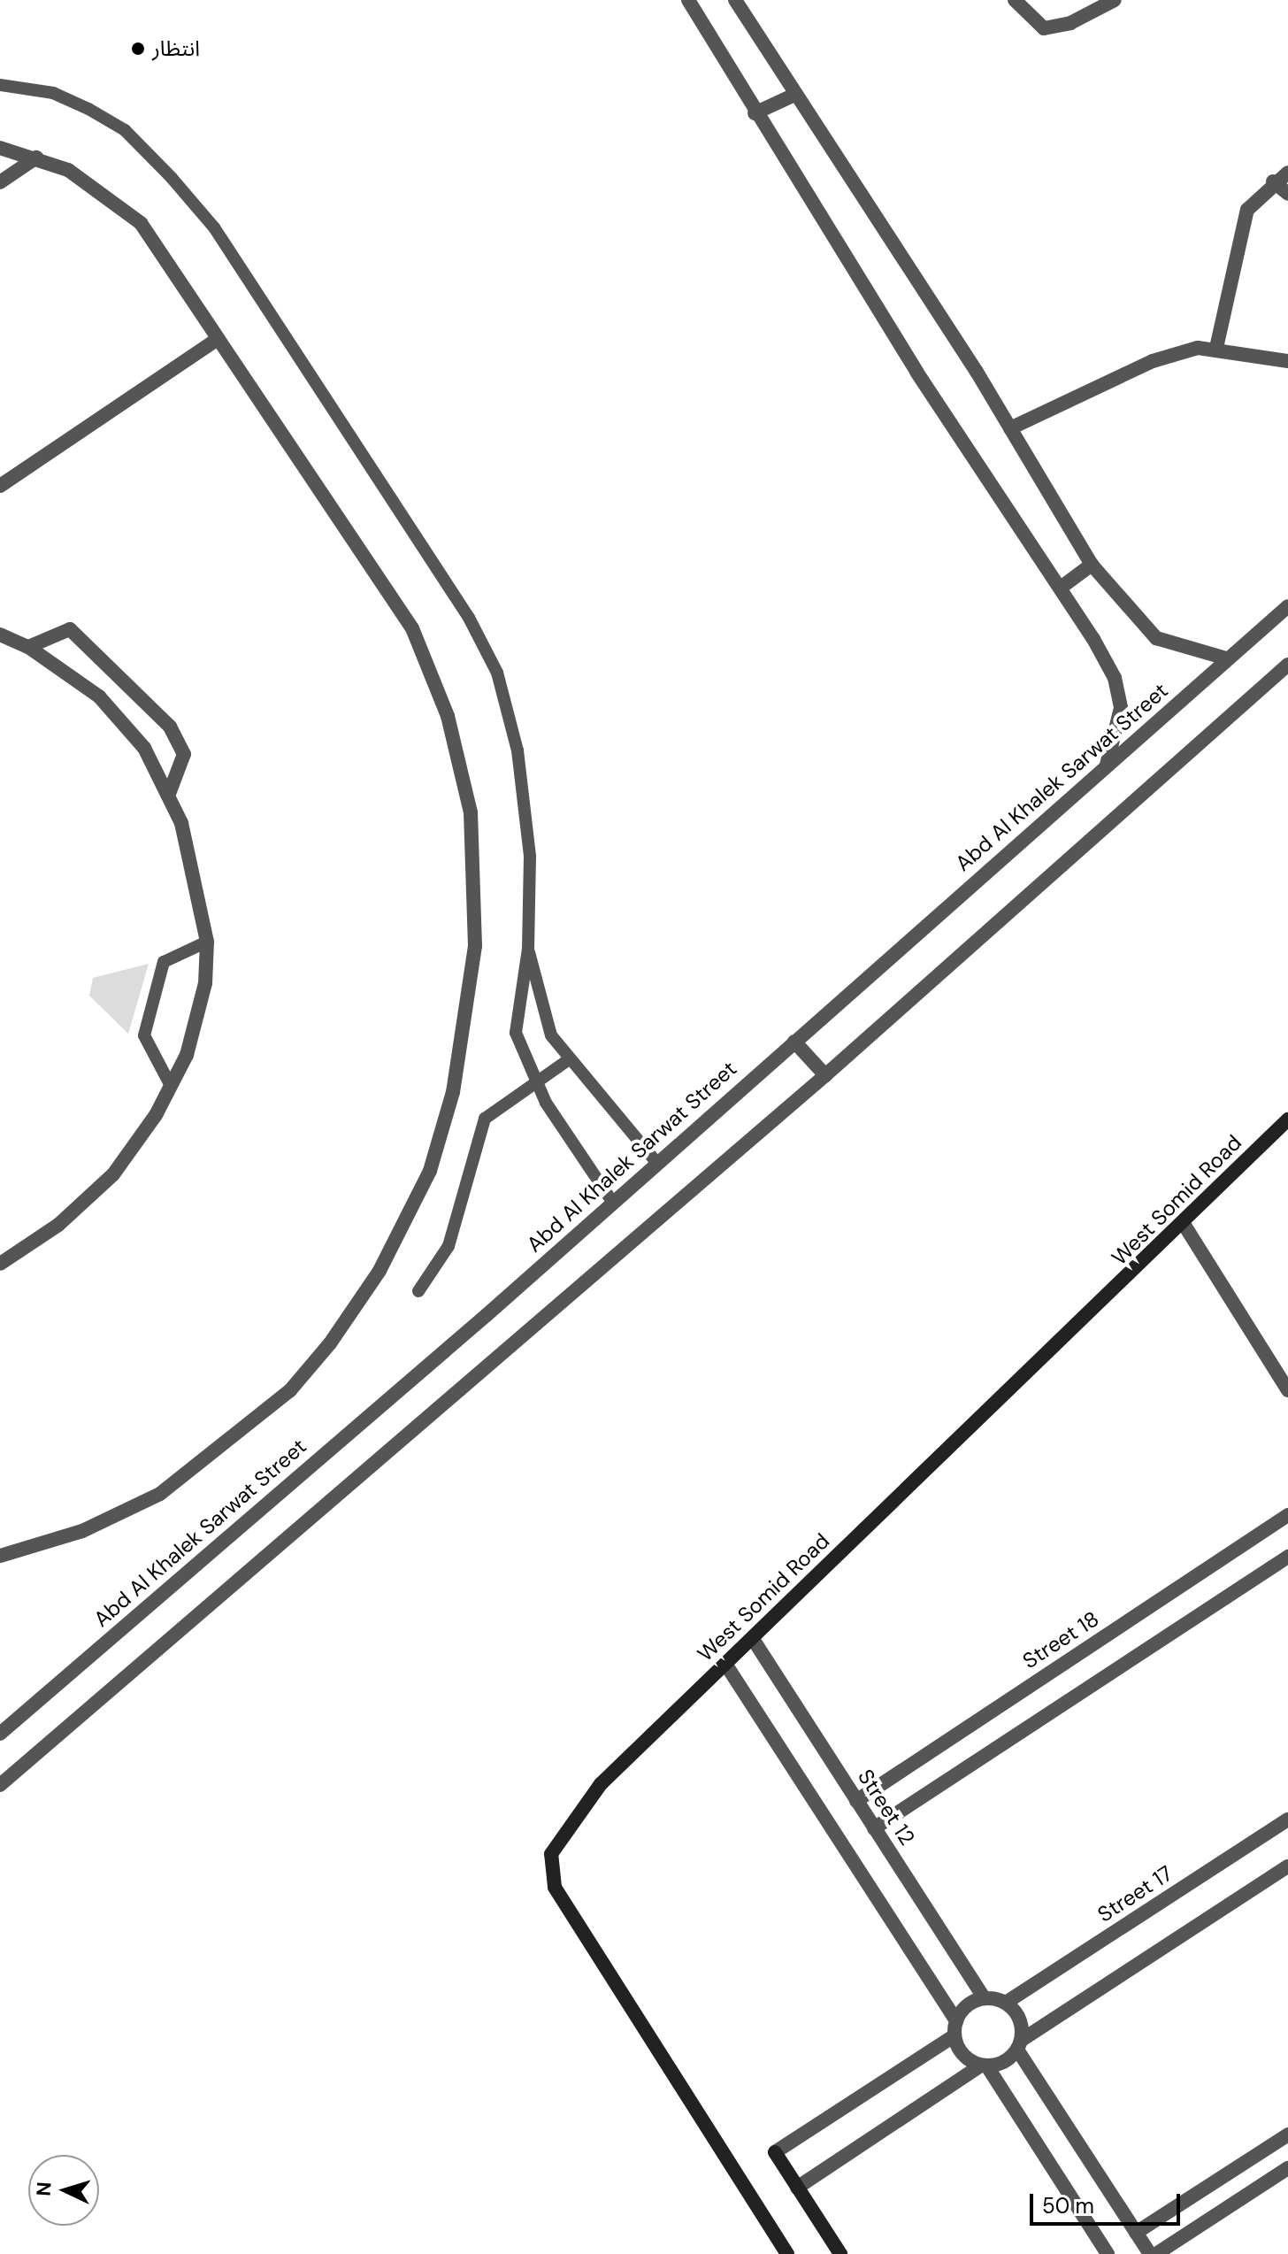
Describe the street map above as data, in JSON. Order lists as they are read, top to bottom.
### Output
{
  "streets": {
    "street": [
      "Abd Al Khalek Sarwat Street",
      "West Somid Road",
      "Street 18",
      "Street 12",
      "Street 17"
    ]
  },
  "crossings": [
    ["West Somid Road", "Street 12"],
    ["Street 18", "Street 12"],
    ["Street 12", "Street 17"]
  ],
  "places": ["انتظار"],
  "scale_bar": "50 m",
  "north": "left"
}
